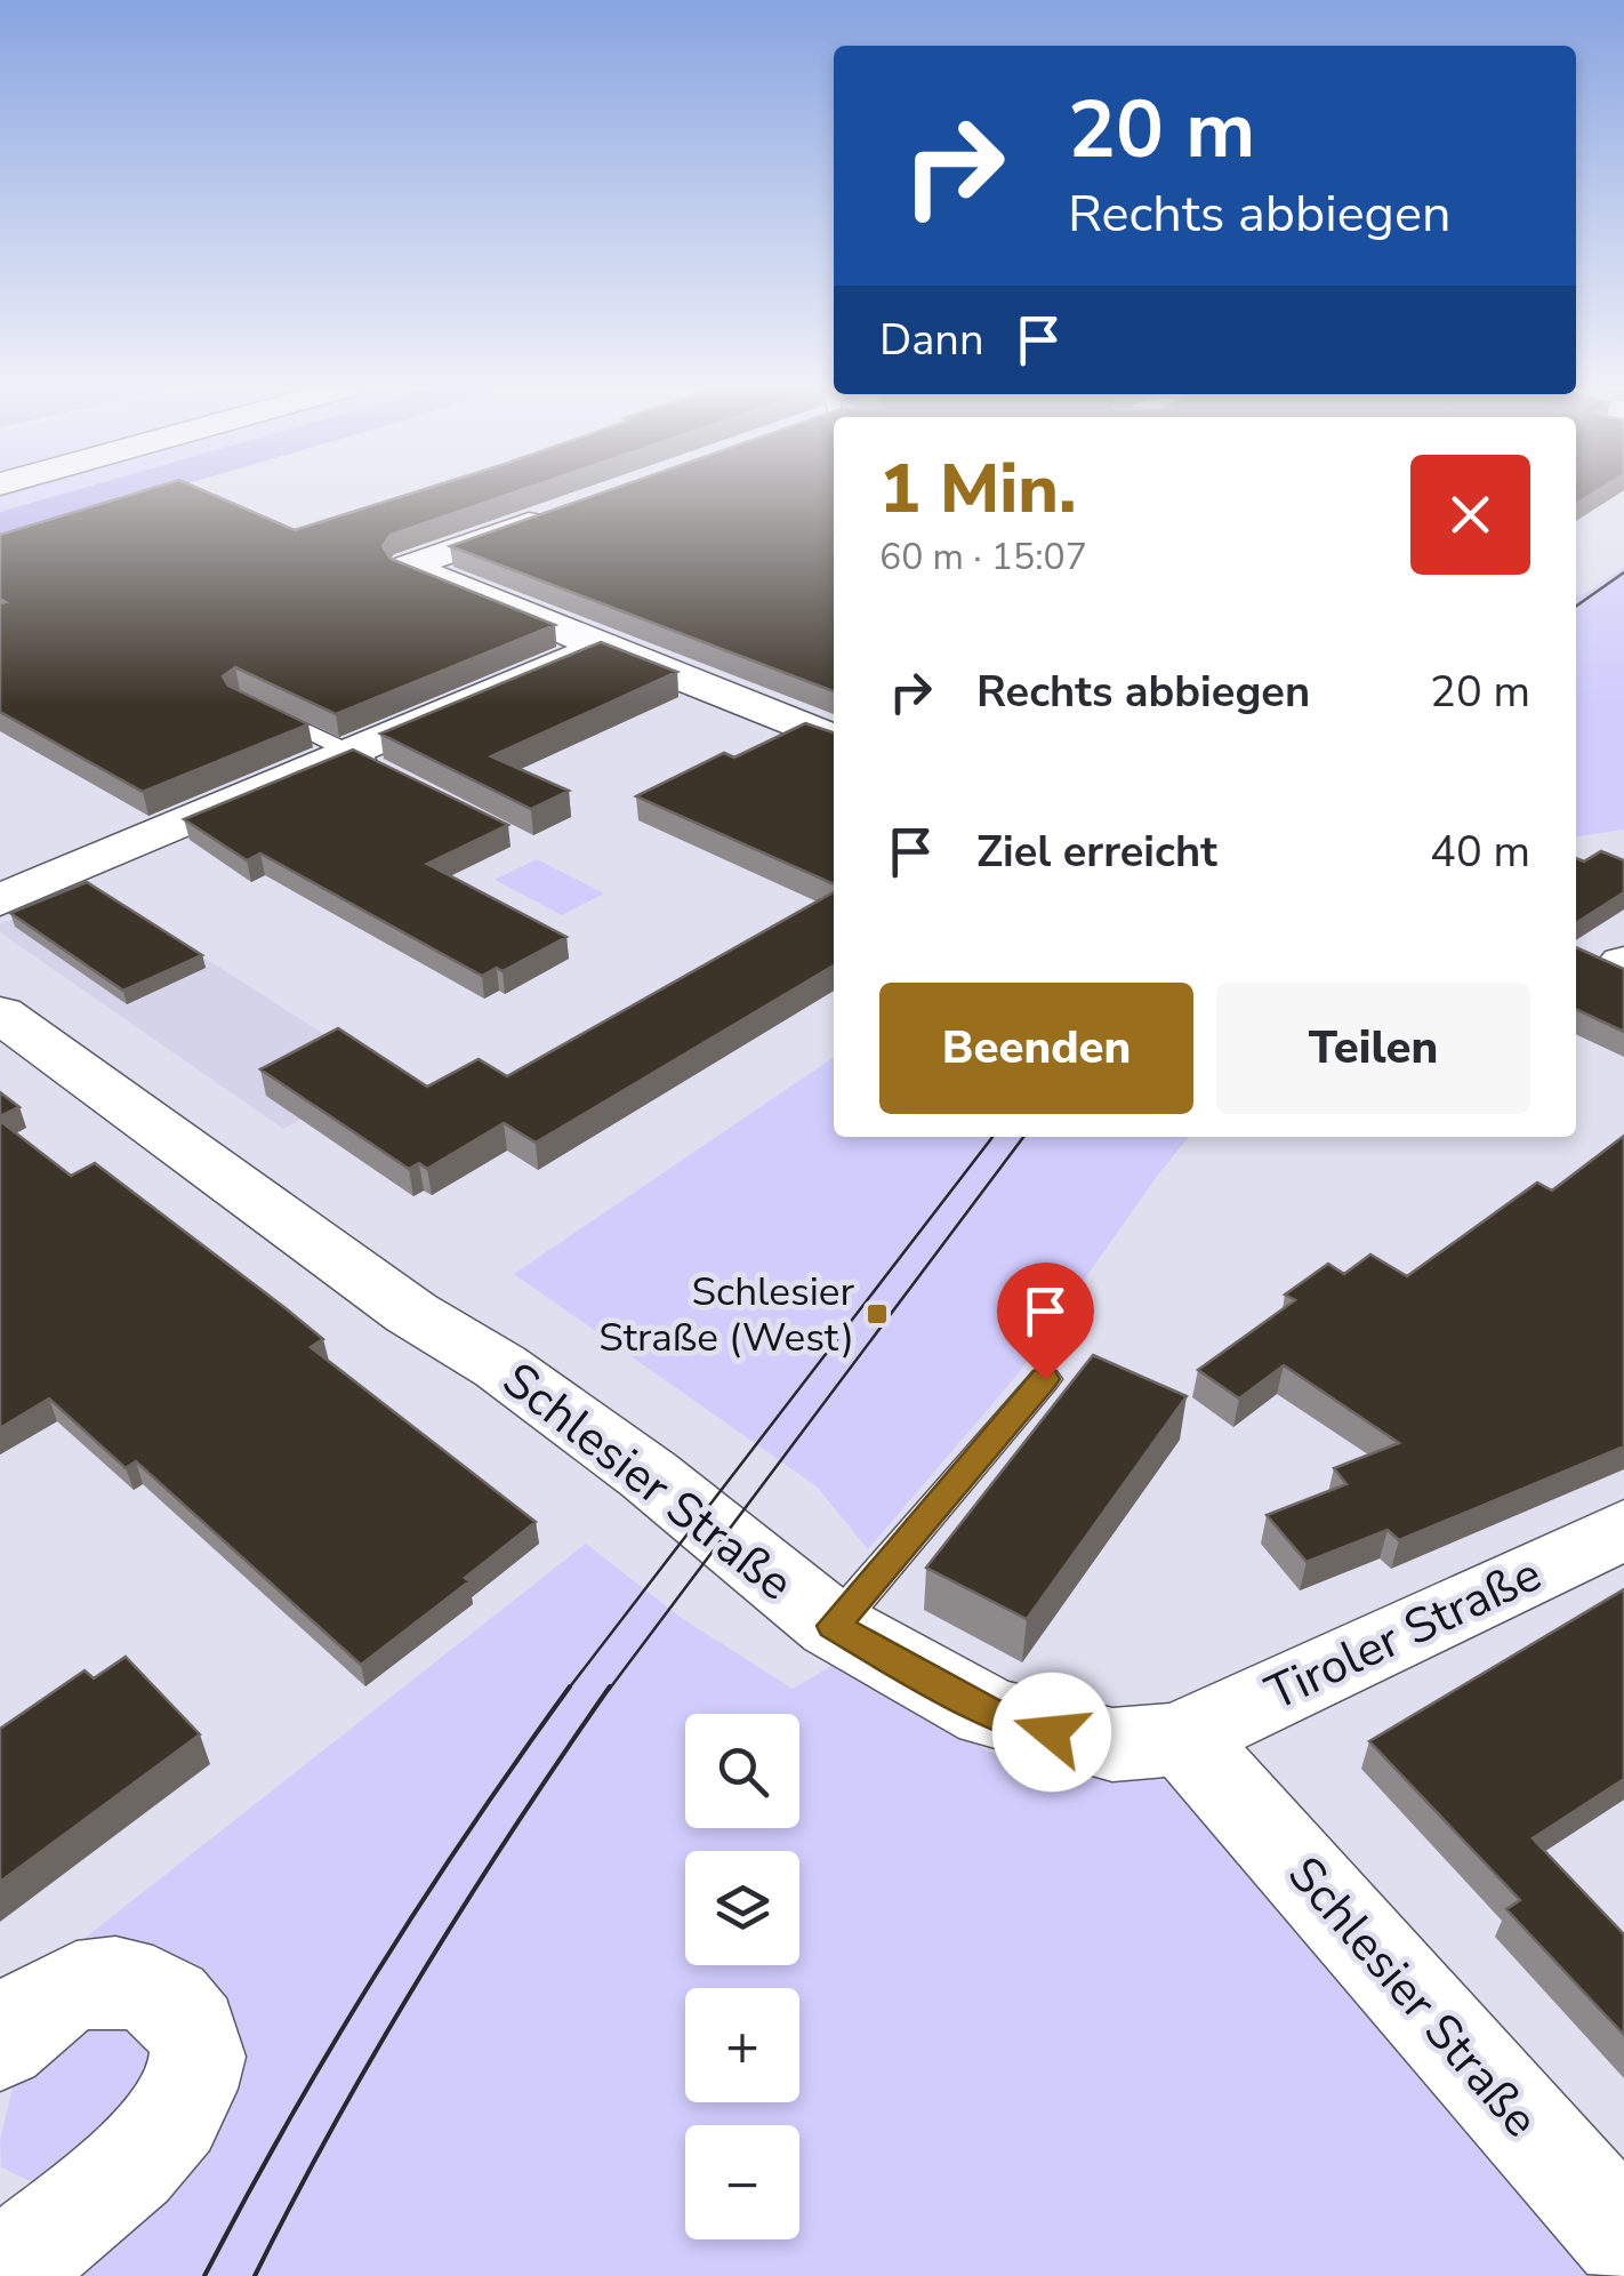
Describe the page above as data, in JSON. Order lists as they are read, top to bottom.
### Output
{
  "streets": {
    "street": ["Schlesier Straße", "Tiroler Straße"]
  },
  "crossings": [
    ["Schlesier Straße", "Tiroler Straße"]
  ],
  "places": {
    "transit": ["Schlesier Straße (West)"]
  },
  "page": {
    "turn": ["20 m", "Rechts abbiegen"],
    "then": "Dann",
    "heading": ["1 Min.", "60 m · 15:07"],
    "list": [
      {
        "name": "Rechts abbiegen",
        "value": "20 m"
      },
      {
        "name": "Ziel erreicht",
        "value": "40 m"
      }
    ],
    "buttons": ["Beenden", "Teilen"],
    "map_buttons": ["+", "−"]
  }
}
